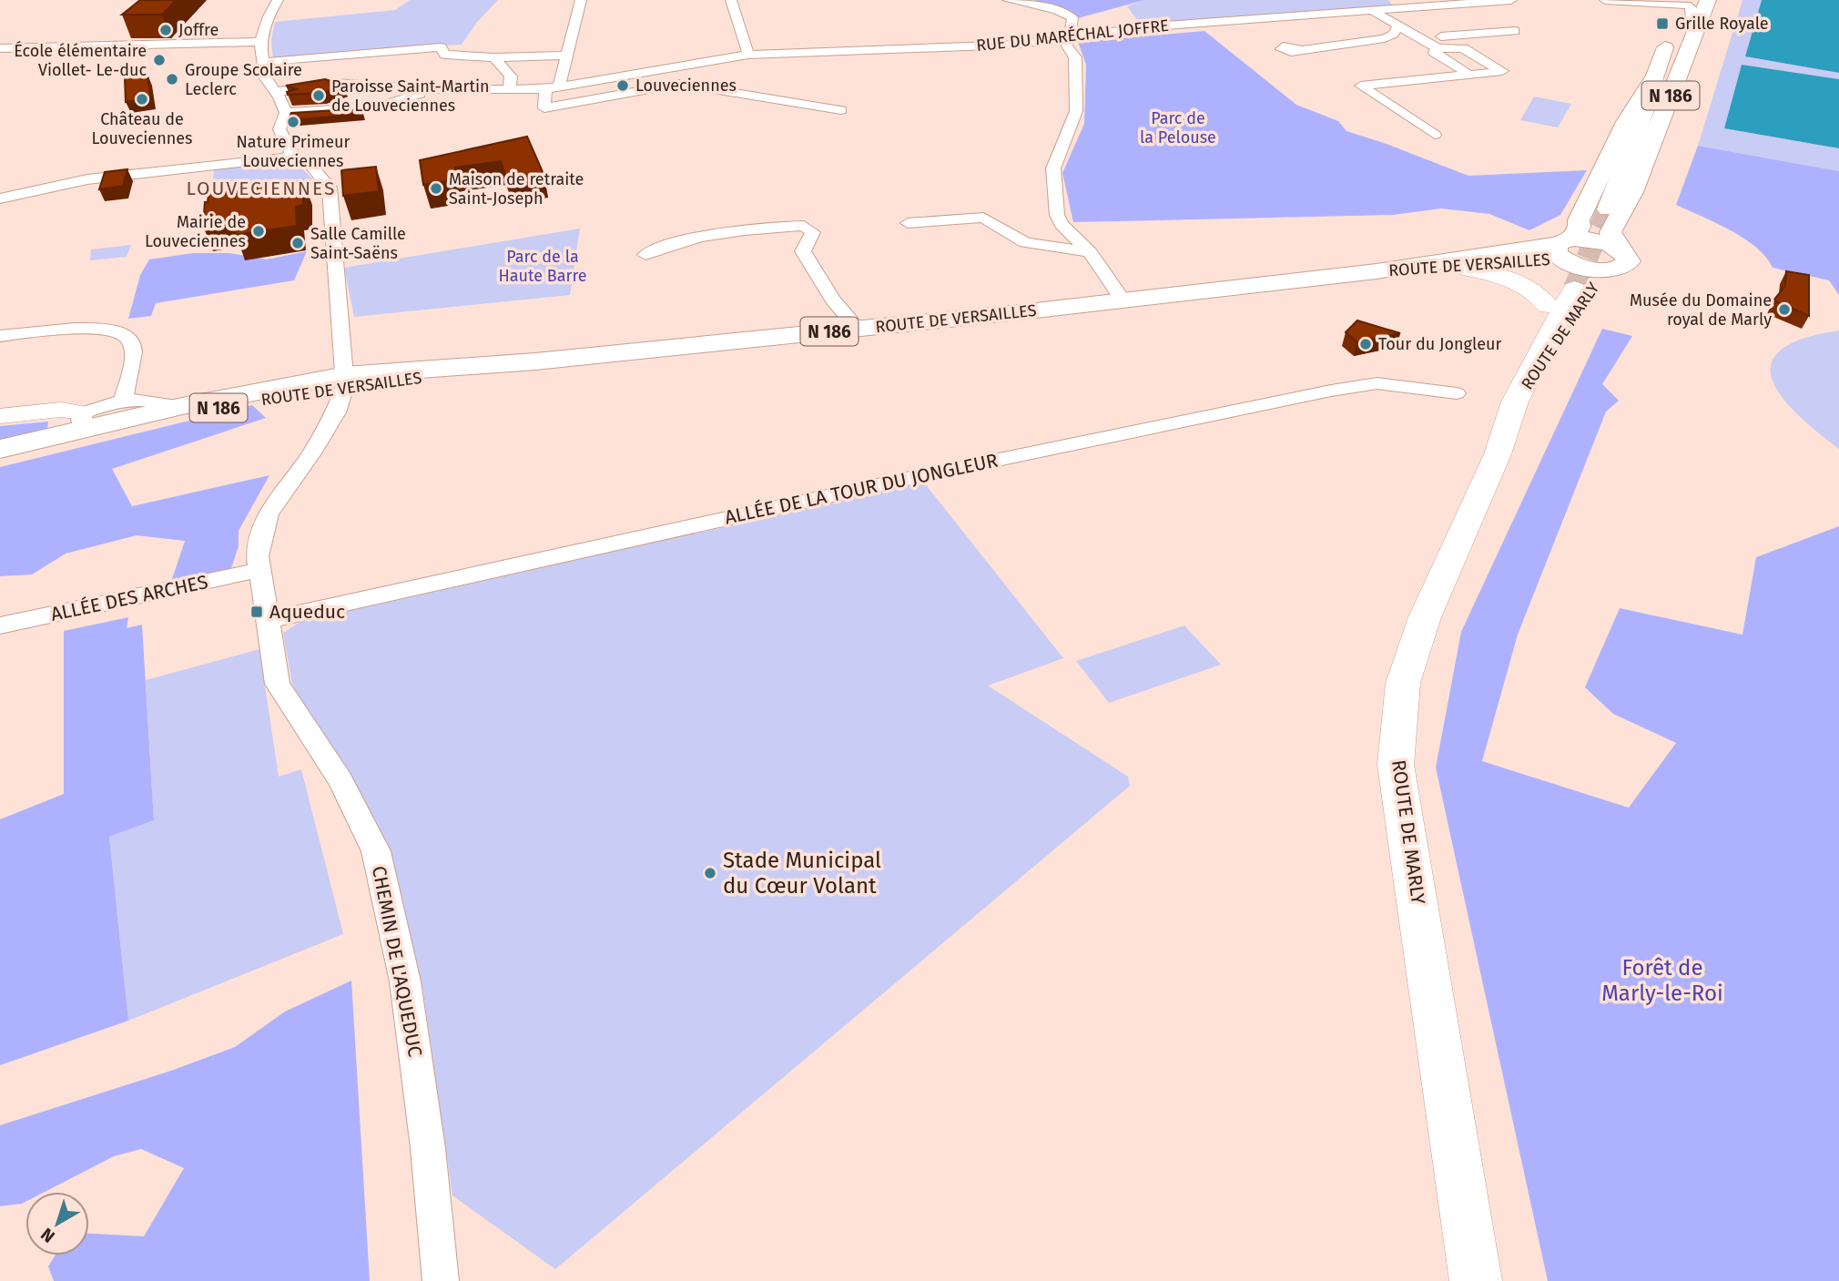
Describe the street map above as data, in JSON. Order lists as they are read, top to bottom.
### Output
{
  "streets": {
    "main road": ["N 186", "ROUTE DE VERSAILLES", "ROUTE DE MARLY"],
    "street": [
      "RUE DU MARÉCHAL JOFFRE",
      "ALLÉE DE LA TOUR DU JONGLEUR",
      "ALLÉE DES ARCHES",
      "CHEMIN DE L'AQUEDUC"
    ]
  },
  "crossings": [
    ["N 186", "ROUTE DE VERSAILLES"],
    ["ROUTE DE VERSAILLES", "ROUTE DE MARLY"],
    ["ROUTE DE VERSAILLES", "CHEMIN DE L'AQUEDUC"],
    ["ALLÉE DE LA TOUR DU JONGLEUR", "CHEMIN DE L'AQUEDUC"],
    ["ALLÉE DES ARCHES", "CHEMIN DE L'AQUEDUC"]
  ],
  "districts": ["LOUVECIENNES"],
  "parks": ["Parc de la Pelouse", "Parc de la Haute Barre", "Forêt de Marly-le-Roi"],
  "places": {
    "transit": ["Grille Royale", "Aqueduc"],
    "other": [
      "Joffre",
      "École élémentaire Viollet- Le-duc",
      "Groupe Scolaire Leclerc",
      "Louveciennes",
      "Paroisse Saint-Martin de Louveciennes",
      "Château de Louveciennes",
      "Nature Primeur Louveciennes",
      "Maison de retraite Saint-Joseph",
      "Mairie de Louveciennes",
      "Salle Camille Saint-Saëns",
      "Musée du Domaine royal de Marly",
      "Tour du Jongleur",
      "Stade Municipal du Cœur Volant"
    ]
  },
  "north": "bottom left"
}
